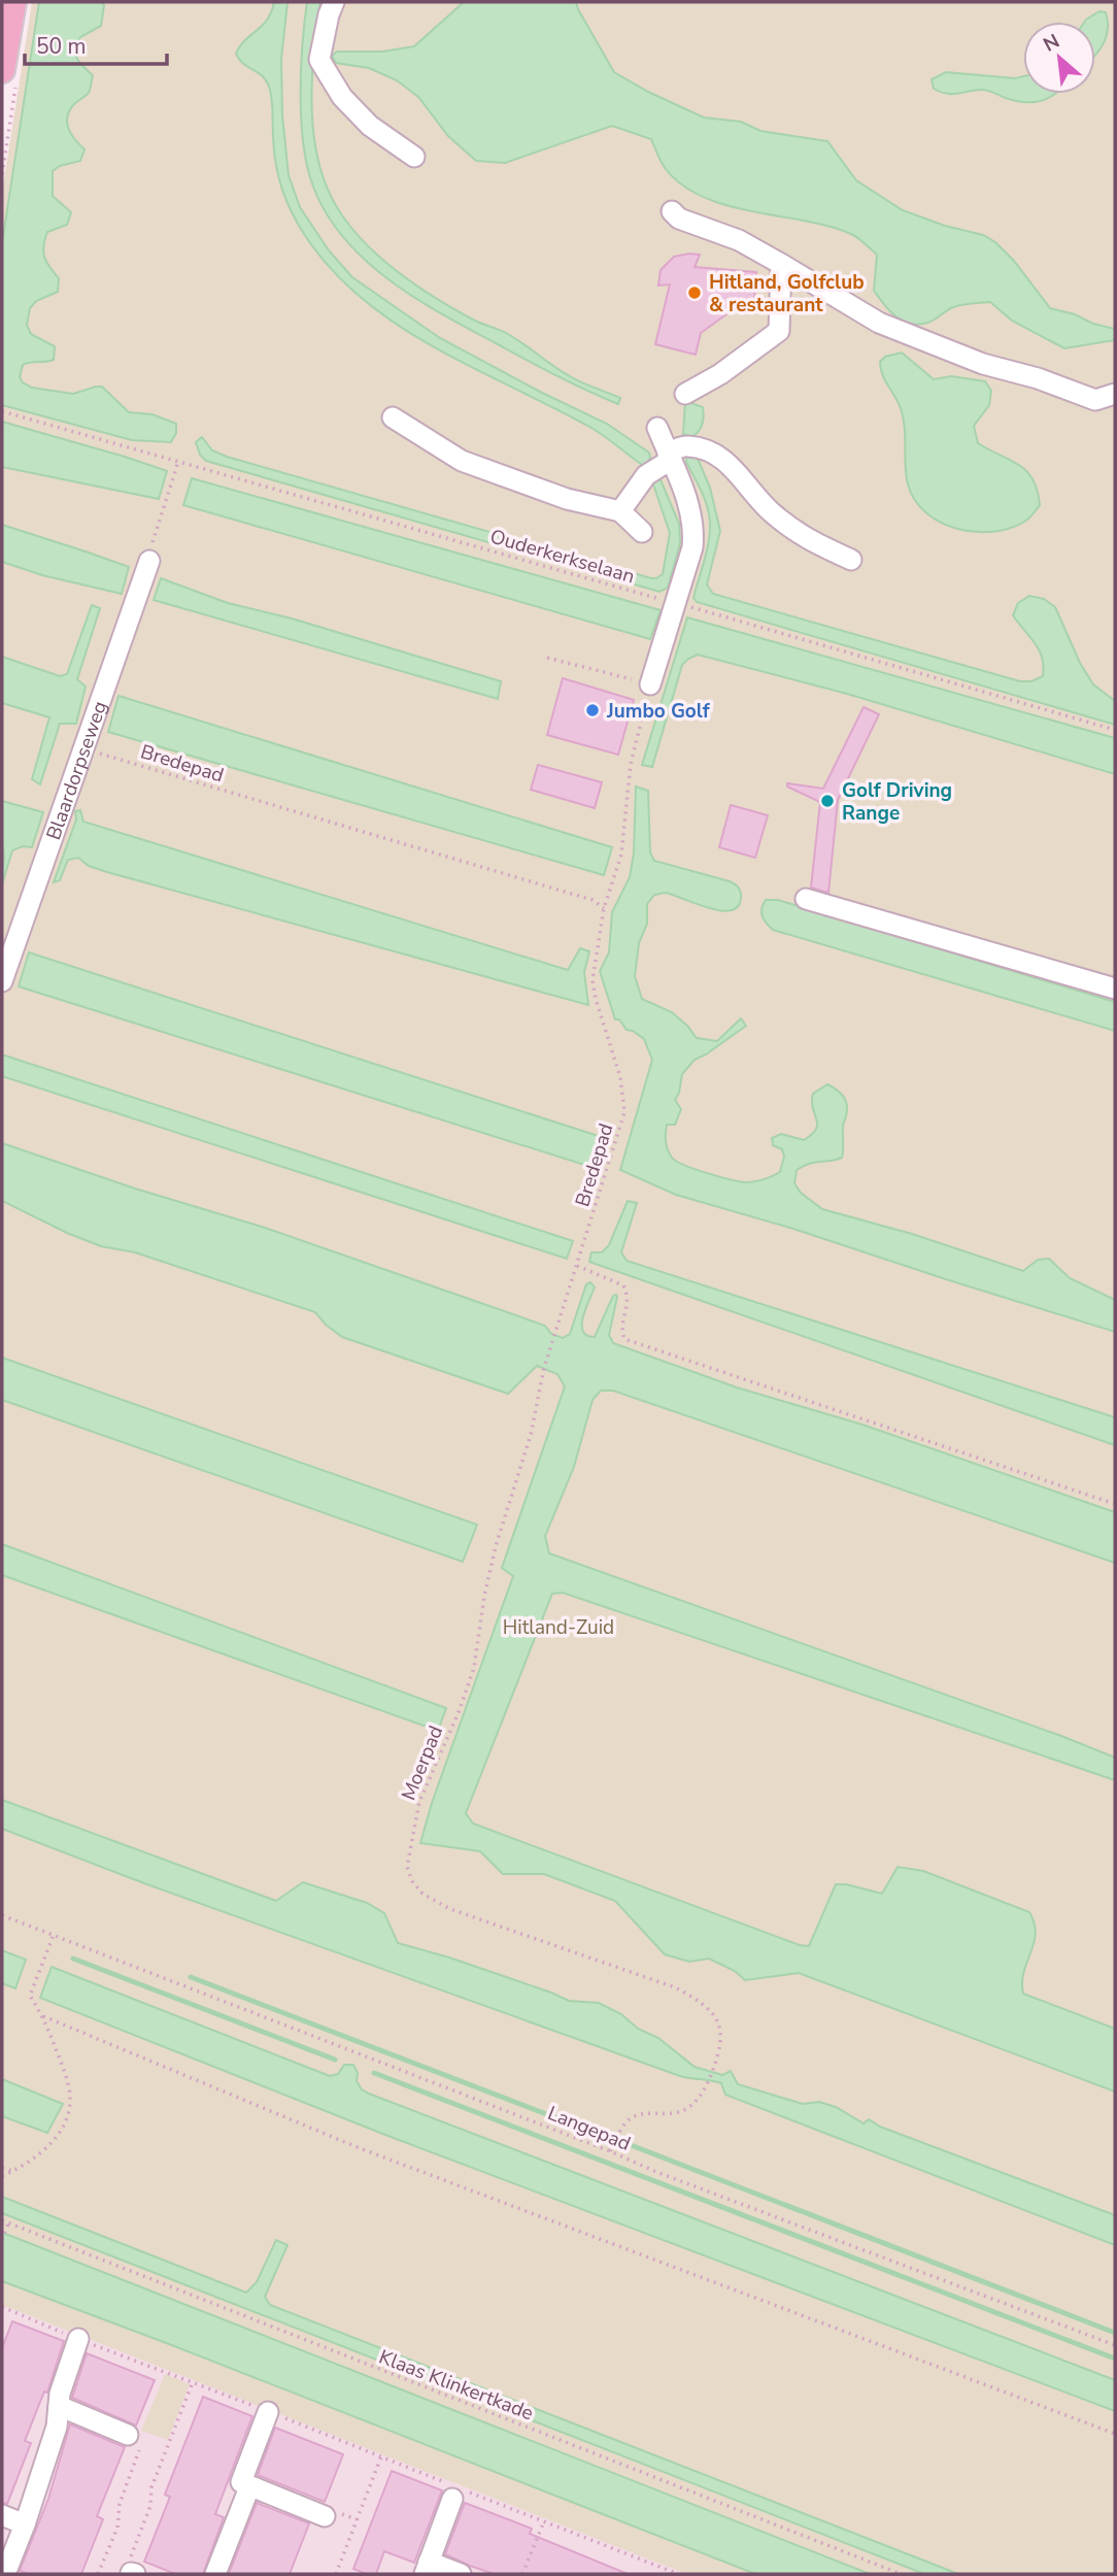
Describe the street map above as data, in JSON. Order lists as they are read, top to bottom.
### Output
{
  "streets": {
    "street": ["Blaardorpseweg"],
    "path": [
      "Ouderkerkselaan",
      "Bredepad",
      "Moerpad",
      "Langepad",
      "Klaas Klinkertkade"
    ]
  },
  "crossings": [
    ["Bredepad", "Blaardorpseweg"],
    ["Bredepad", "Moerpad"],
    ["Moerpad", "Langepad"]
  ],
  "parks": ["Hitland-Zuid"],
  "places": ["Hitland, Golfclub & restaurant", "Jumbo Golf", "Golf Driving Range"],
  "scale_bar": "50 m",
  "north": "top left"
}
